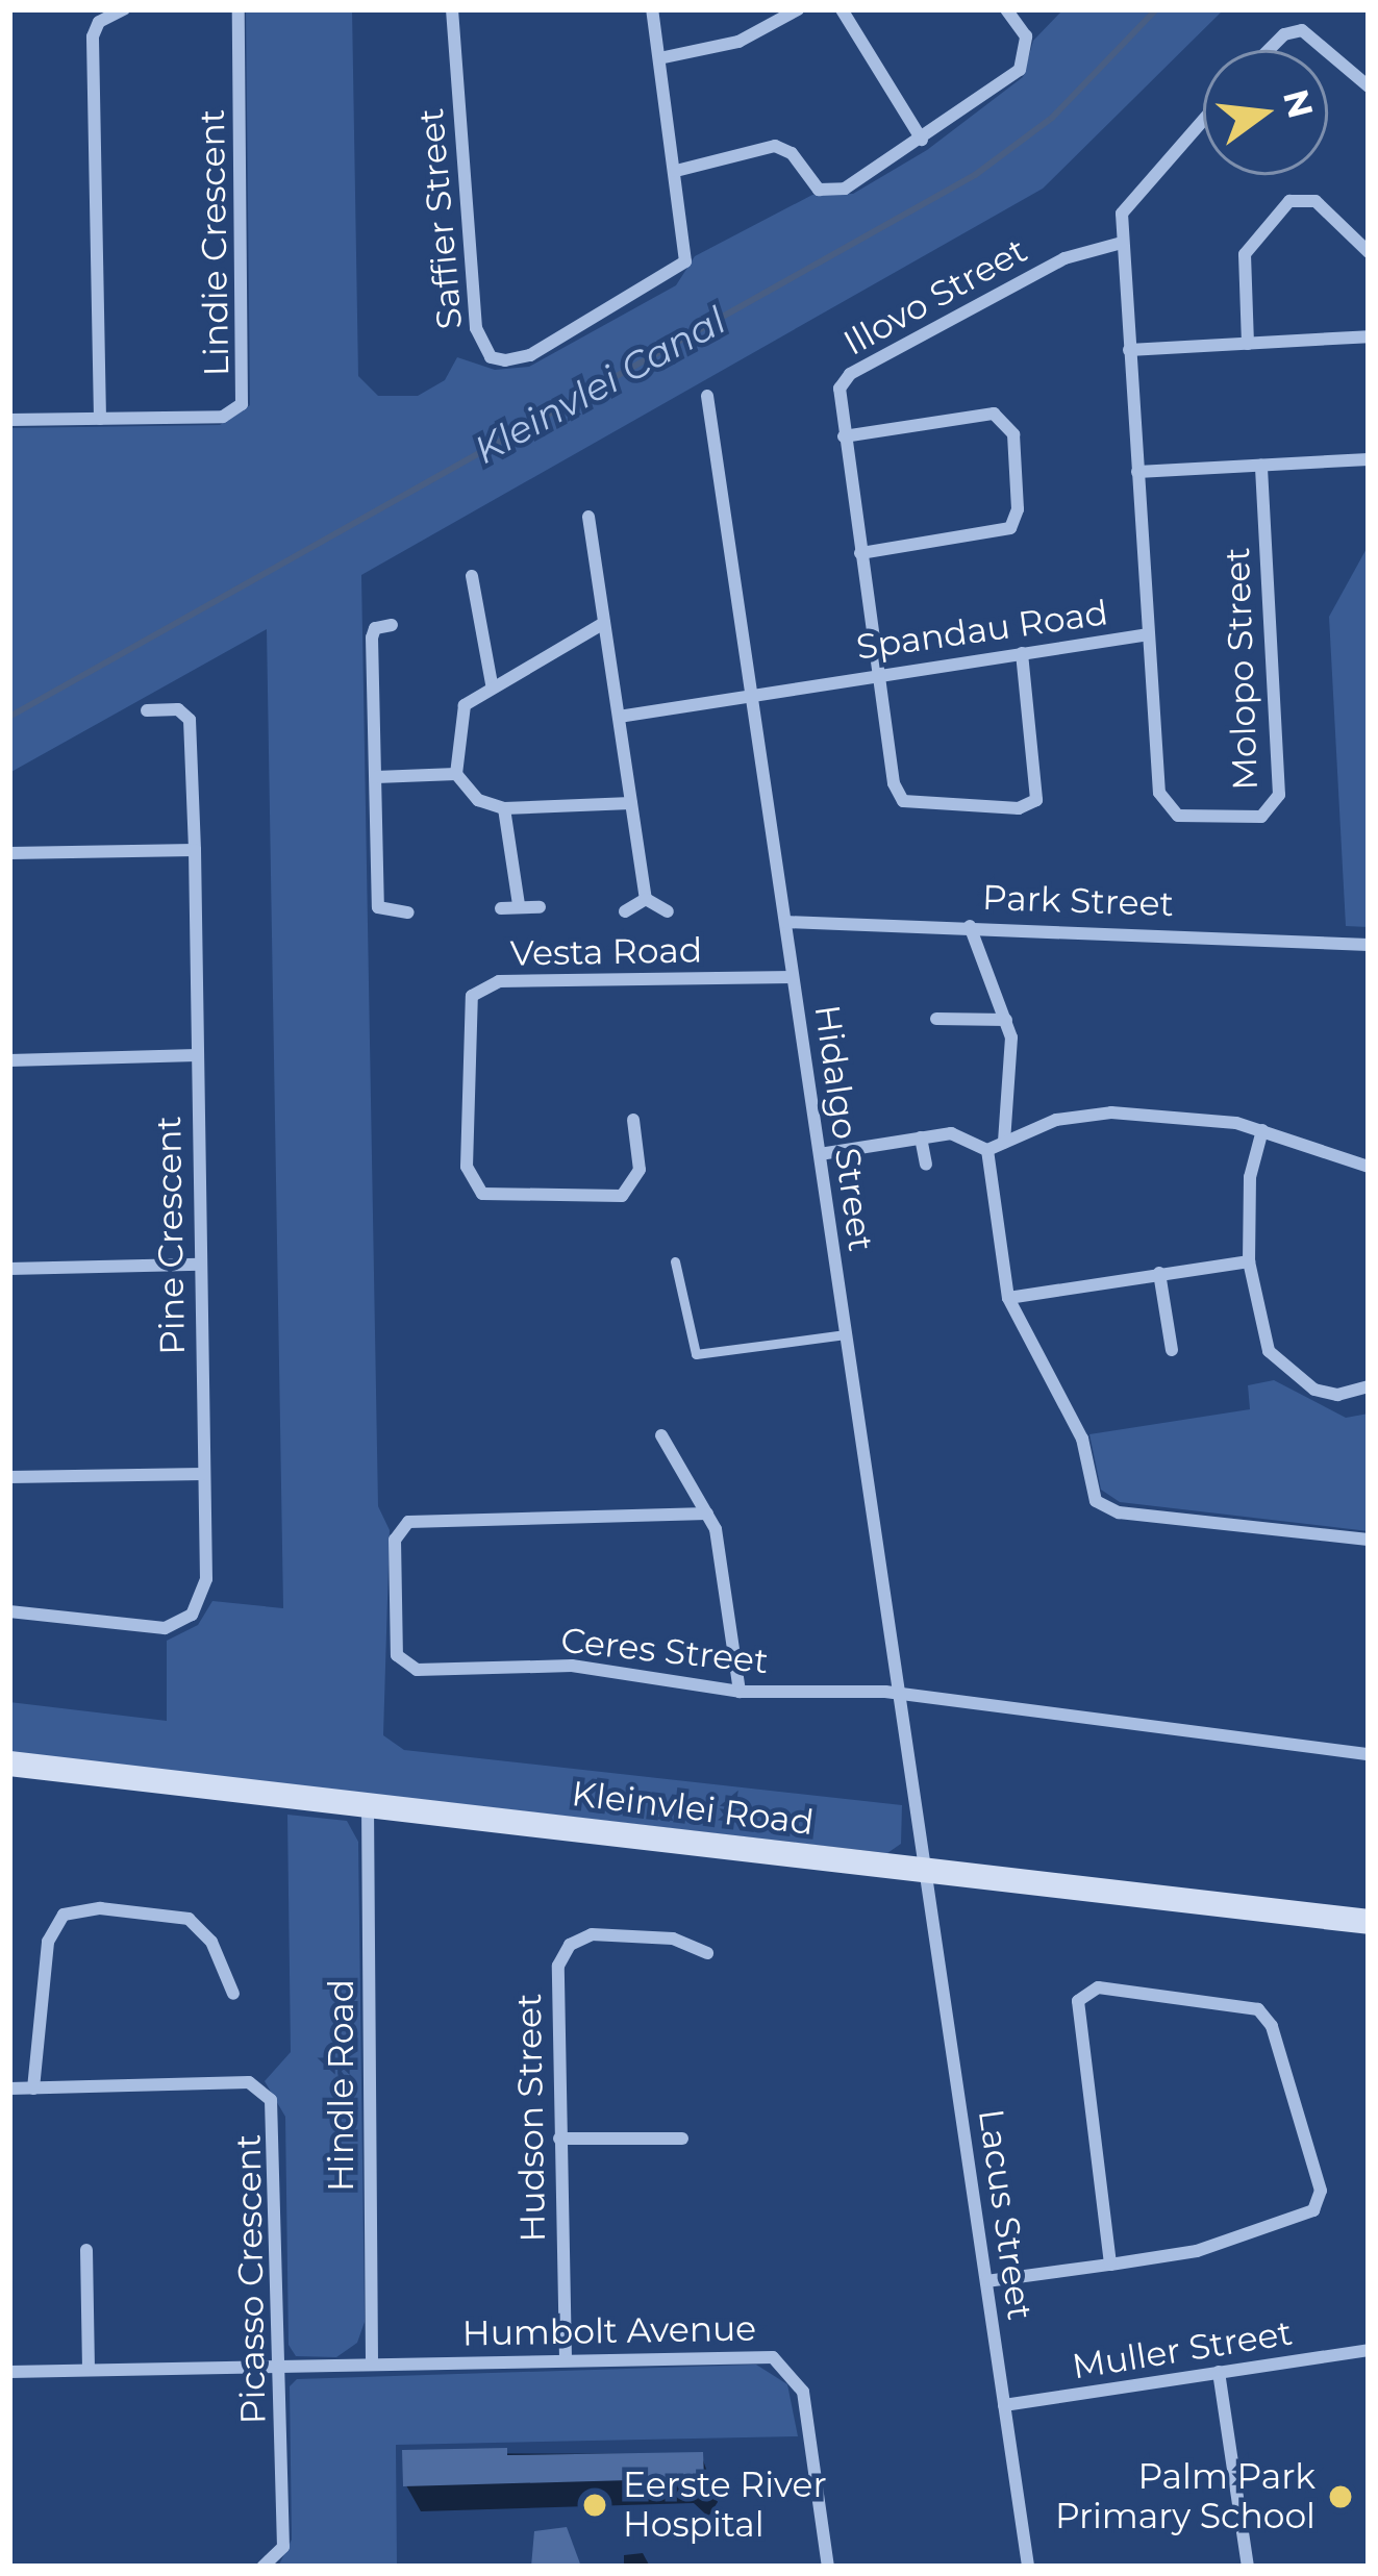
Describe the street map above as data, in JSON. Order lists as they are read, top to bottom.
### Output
{
  "streets": {
    "street": [
      "Saffier Street",
      "Lindie Crescent",
      "Illovo Street",
      "Spandau Road",
      "Molopo Street",
      "Park Street",
      "Vesta Road",
      "Hidalgo Street",
      "Pine Crescent",
      "Ceres Street",
      "Kleinvlei Road",
      "Hindle Road",
      "Hudson Street",
      "Lacus Street",
      "Picasso Crescent",
      "Humbolt Avenue",
      "Muller Street"
    ]
  },
  "crossings": [
    ["Illovo Street", "Spandau Road"],
    ["Spandau Road", "Molopo Street"],
    ["Spandau Road", "Hidalgo Street"],
    ["Park Street", "Hidalgo Street"],
    ["Vesta Road", "Hidalgo Street"],
    ["Hidalgo Street", "Ceres Street"],
    ["Hidalgo Street", "Kleinvlei Road"],
    ["Hidalgo Street", "Lacus Street"],
    ["Kleinvlei Road", "Hindle Road"],
    ["Kleinvlei Road", "Lacus Street"],
    ["Hindle Road", "Humbolt Avenue"],
    ["Hudson Street", "Humbolt Avenue"],
    ["Lacus Street", "Muller Street"],
    ["Picasso Crescent", "Humbolt Avenue"]
  ],
  "water": ["Kleinvlei Canal"],
  "places": ["Palm Park Primary School", "Eerste River Hospital"],
  "north": "right"
}
